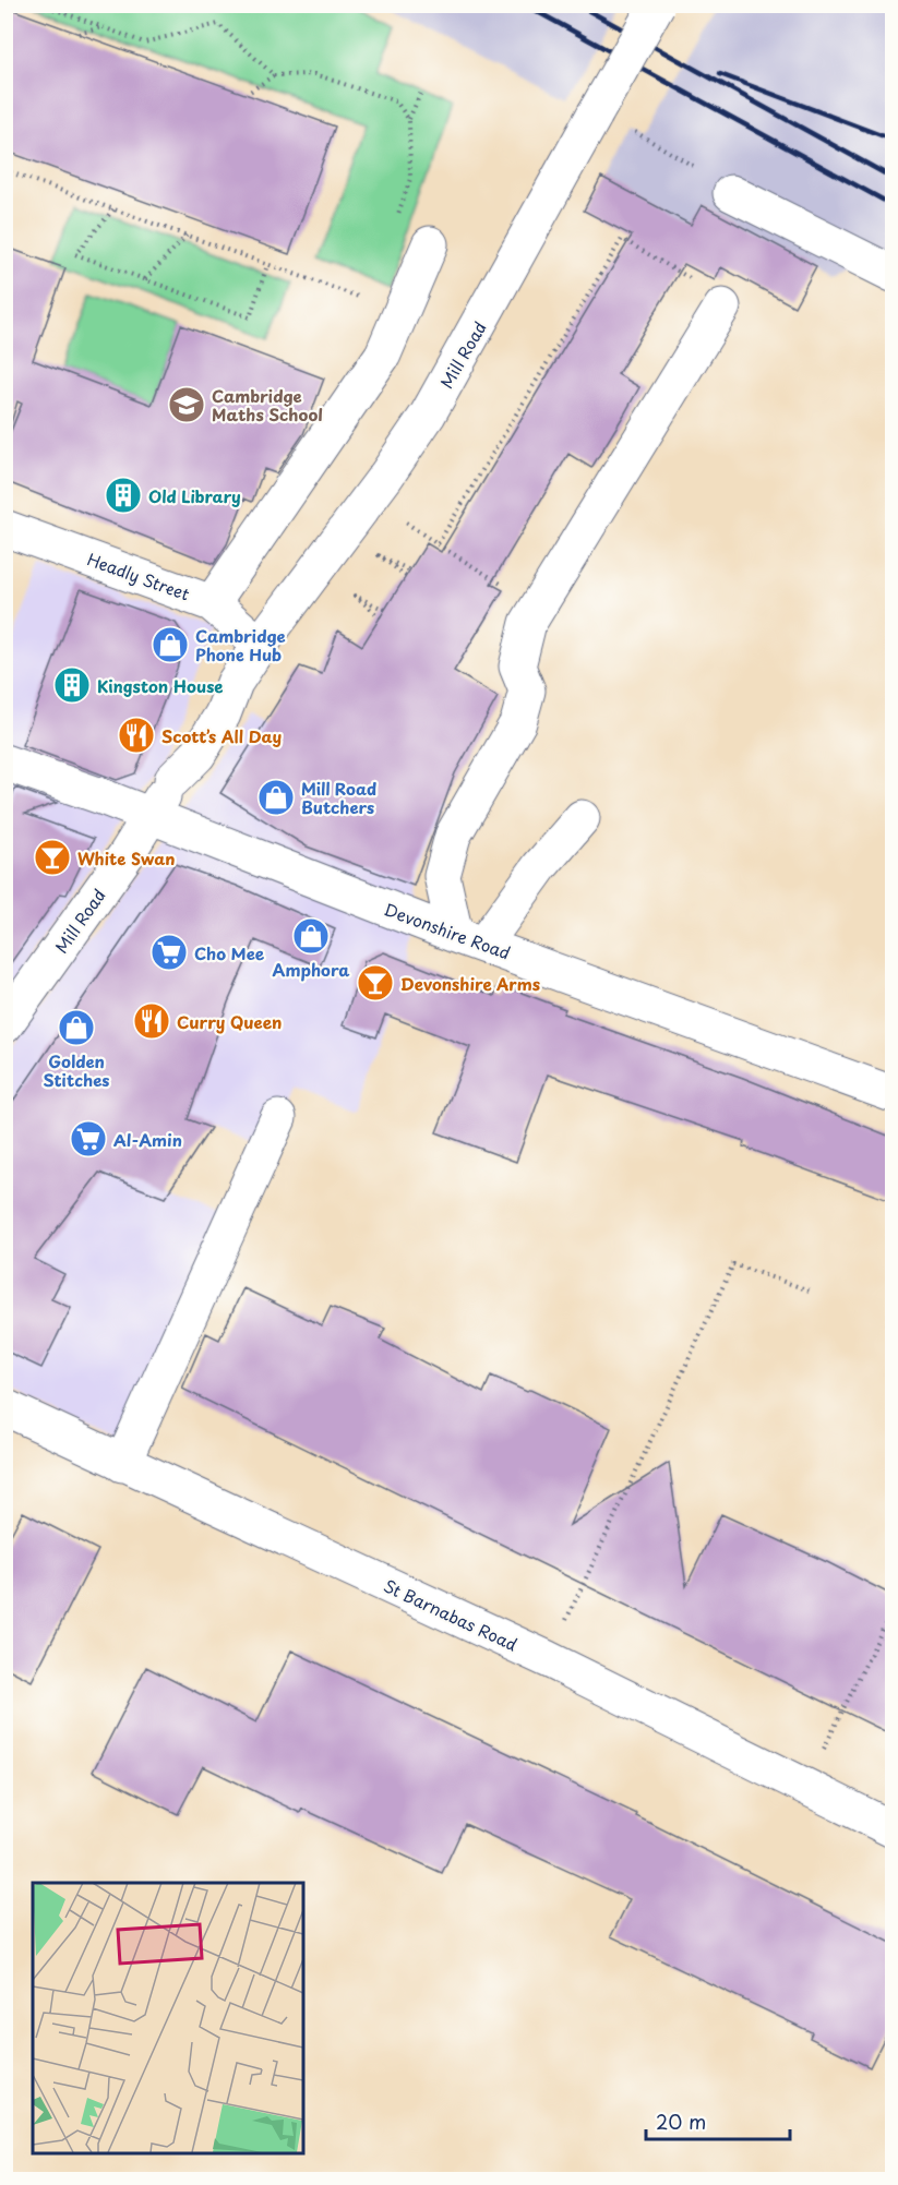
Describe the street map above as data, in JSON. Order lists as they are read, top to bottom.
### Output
{
  "streets": {
    "street": [
      "Mill Road",
      "Headly Street",
      "Devonshire Road",
      "St Barnabas Road"
    ]
  },
  "crossings": [
    ["Mill Road", "Headly Street"],
    ["Mill Road", "Devonshire Road"]
  ],
  "places": {
    "school or university": ["Cambridge Maths School"],
    "building": ["Old Library", "Kingston House"],
    "shop": [
      "Cambridge Phone Hub",
      "Mill Road Butchers",
      "Amphora",
      "Golden Stitches"
    ],
    "restaurant": ["Scott’s All Day", "Curry Queen"],
    "bar": ["White Swan", "Devonshire Arms"],
    "supermarket": ["Cho Mee", "Al-Amin"]
  },
  "scale_bar": "20 m"
}
